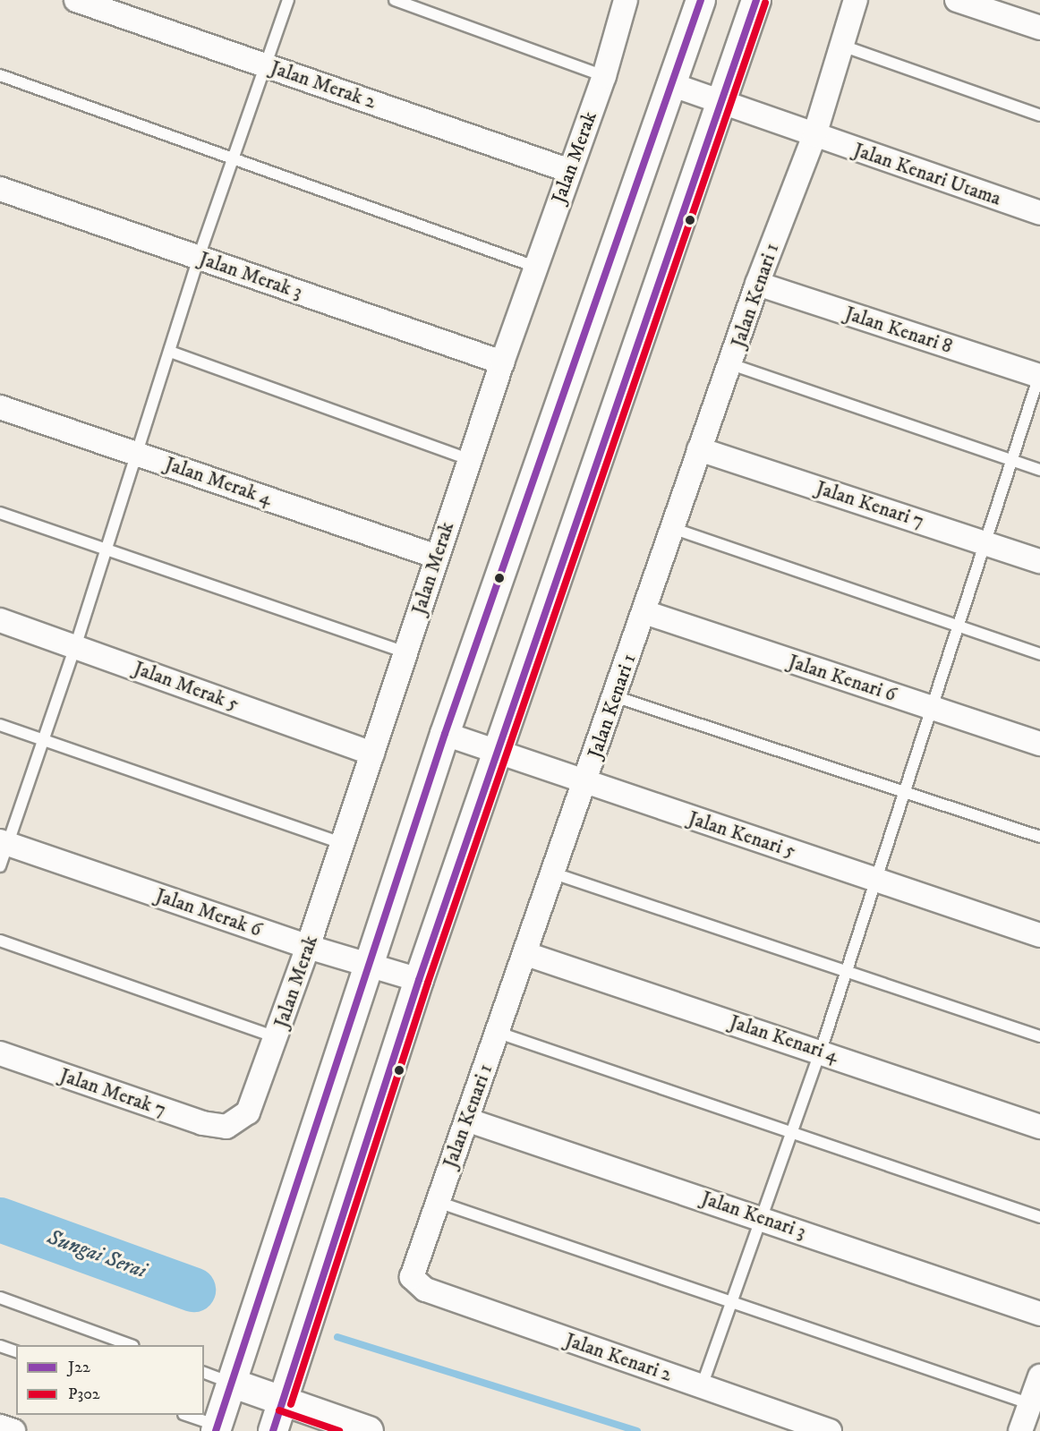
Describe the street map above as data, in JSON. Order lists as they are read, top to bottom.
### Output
{
  "streets": {
    "street": [
      "Jalan Merak 2",
      "Jalan Merak",
      "Jalan Kenari Utama",
      "Jalan Merak 3",
      "Jalan Kenari 1",
      "Jalan Kenari 8",
      "Jalan Merak 4",
      "Jalan Kenari 7",
      "Jalan Kenari 6",
      "Jalan Merak 5",
      "Jalan Kenari 5",
      "Jalan Merak 6",
      "Jalan Kenari 4",
      "Jalan Merak 7",
      "Jalan Kenari 3",
      "Jalan Kenari 2"
    ]
  },
  "crossings": [
    ["Jalan Merak 2", "Jalan Merak"],
    ["Jalan Merak", "Jalan Merak 3"],
    ["Jalan Merak", "Jalan Merak 4"],
    ["Jalan Merak", "Jalan Merak 5"],
    ["Jalan Merak", "Jalan Merak 6"],
    ["Jalan Merak", "Jalan Merak 7"],
    ["Jalan Kenari Utama", "Jalan Kenari 1"],
    ["Jalan Kenari 1", "Jalan Kenari 8"],
    ["Jalan Kenari 1", "Jalan Kenari 7"],
    ["Jalan Kenari 1", "Jalan Kenari 6"],
    ["Jalan Kenari 1", "Jalan Kenari 5"],
    ["Jalan Kenari 1", "Jalan Kenari 4"],
    ["Jalan Kenari 1", "Jalan Kenari 3"],
    ["Jalan Kenari 1", "Jalan Kenari 2"]
  ],
  "water": ["Sungai Serai"],
  "lines": ["transit line J22", "transit line P302"],
  "legend": ["J22", "P302"]
}
